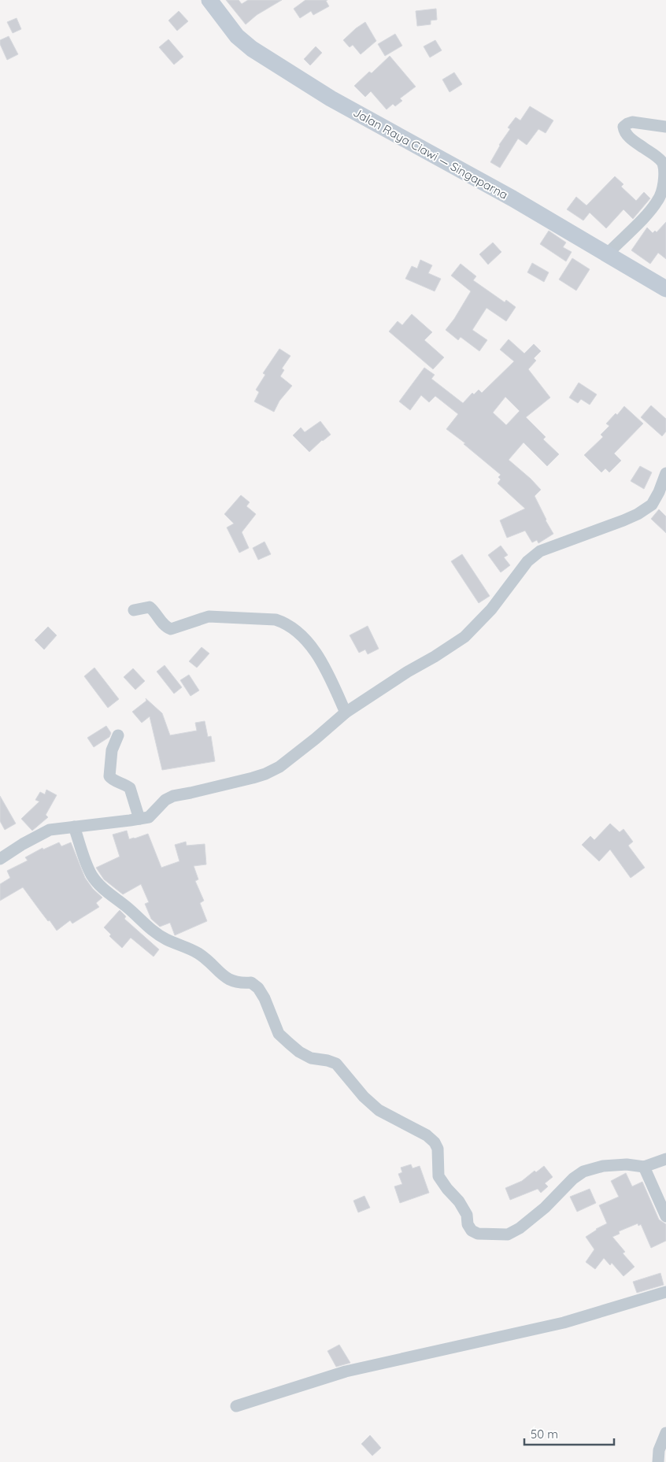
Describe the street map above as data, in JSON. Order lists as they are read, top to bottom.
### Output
{
  "streets": {
    "main road": ["Jalan Raya Ciawi — Singaparna"]
  },
  "scale_bar": "50 m"
}
